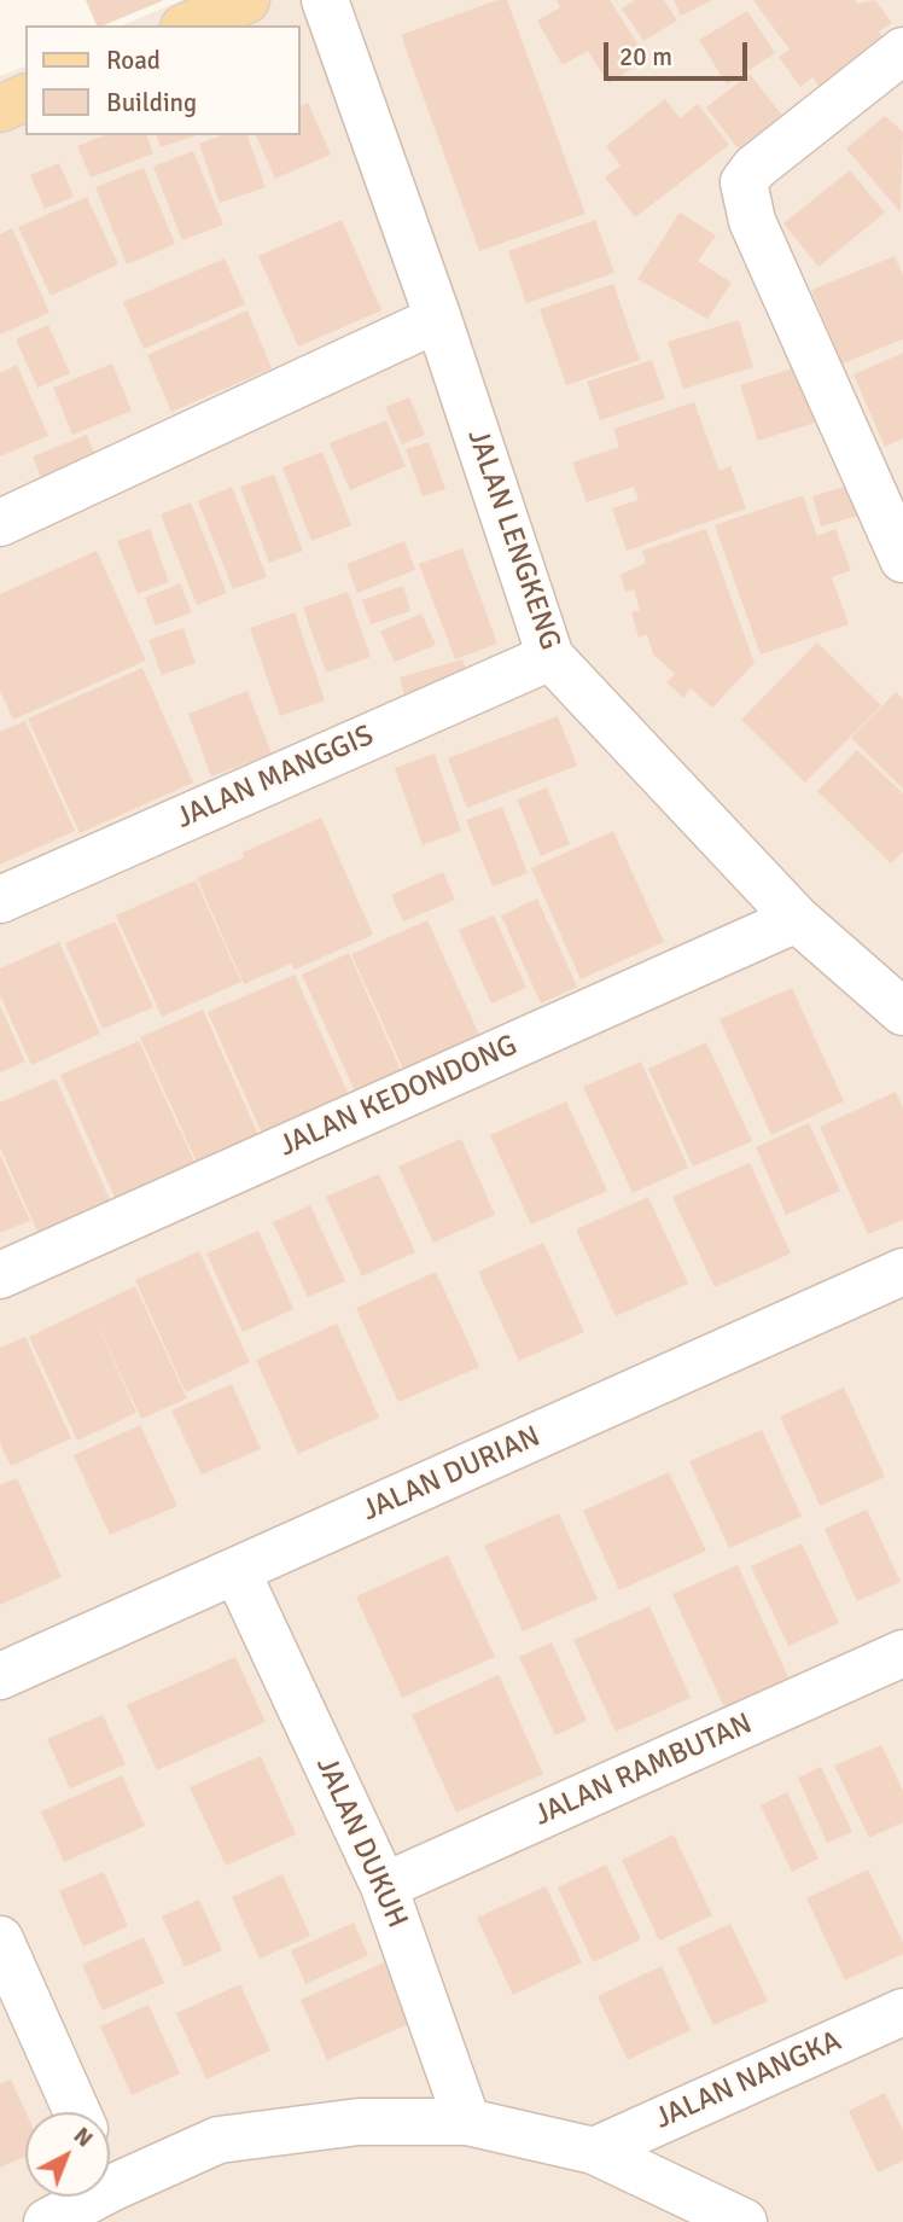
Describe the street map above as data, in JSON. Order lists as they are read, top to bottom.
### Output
{
  "streets": {
    "street": [
      "JALAN LENGKENG",
      "JALAN MANGGIS",
      "JALAN KEDONDONG",
      "JALAN DURIAN",
      "JALAN RAMBUTAN",
      "JALAN DUKUH",
      "JALAN NANGKA"
    ]
  },
  "crossings": [
    ["JALAN LENGKENG", "JALAN MANGGIS"],
    ["JALAN LENGKENG", "JALAN KEDONDONG"],
    ["JALAN DURIAN", "JALAN DUKUH"],
    ["JALAN RAMBUTAN", "JALAN DUKUH"]
  ],
  "legend": ["Road", "Building"],
  "scale_bar": "20 m",
  "north": "top right"
}
